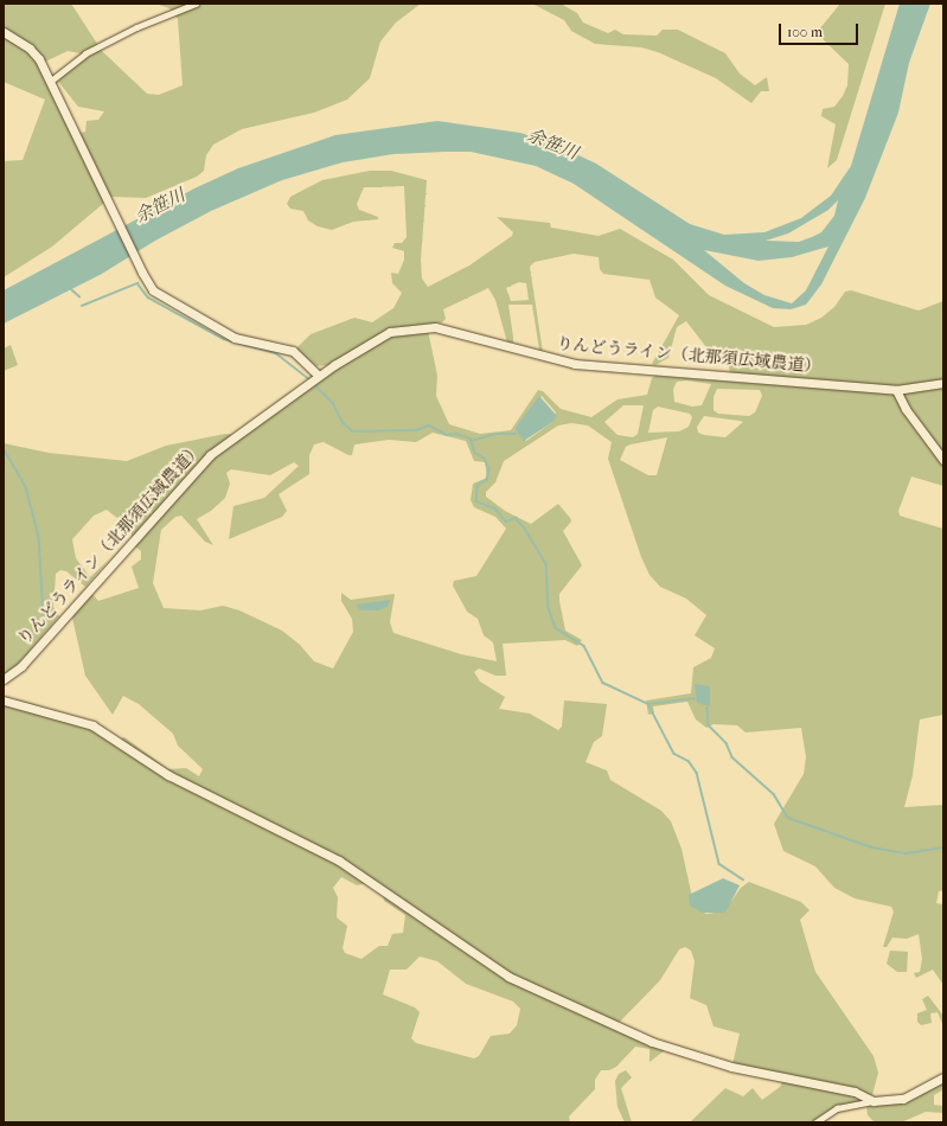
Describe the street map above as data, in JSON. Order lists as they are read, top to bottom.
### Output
{
  "streets": {
    "street": ["りんどうライン（北那須広域農道）"]
  },
  "water": ["余笹川"],
  "scale_bar": "100 m"
}
